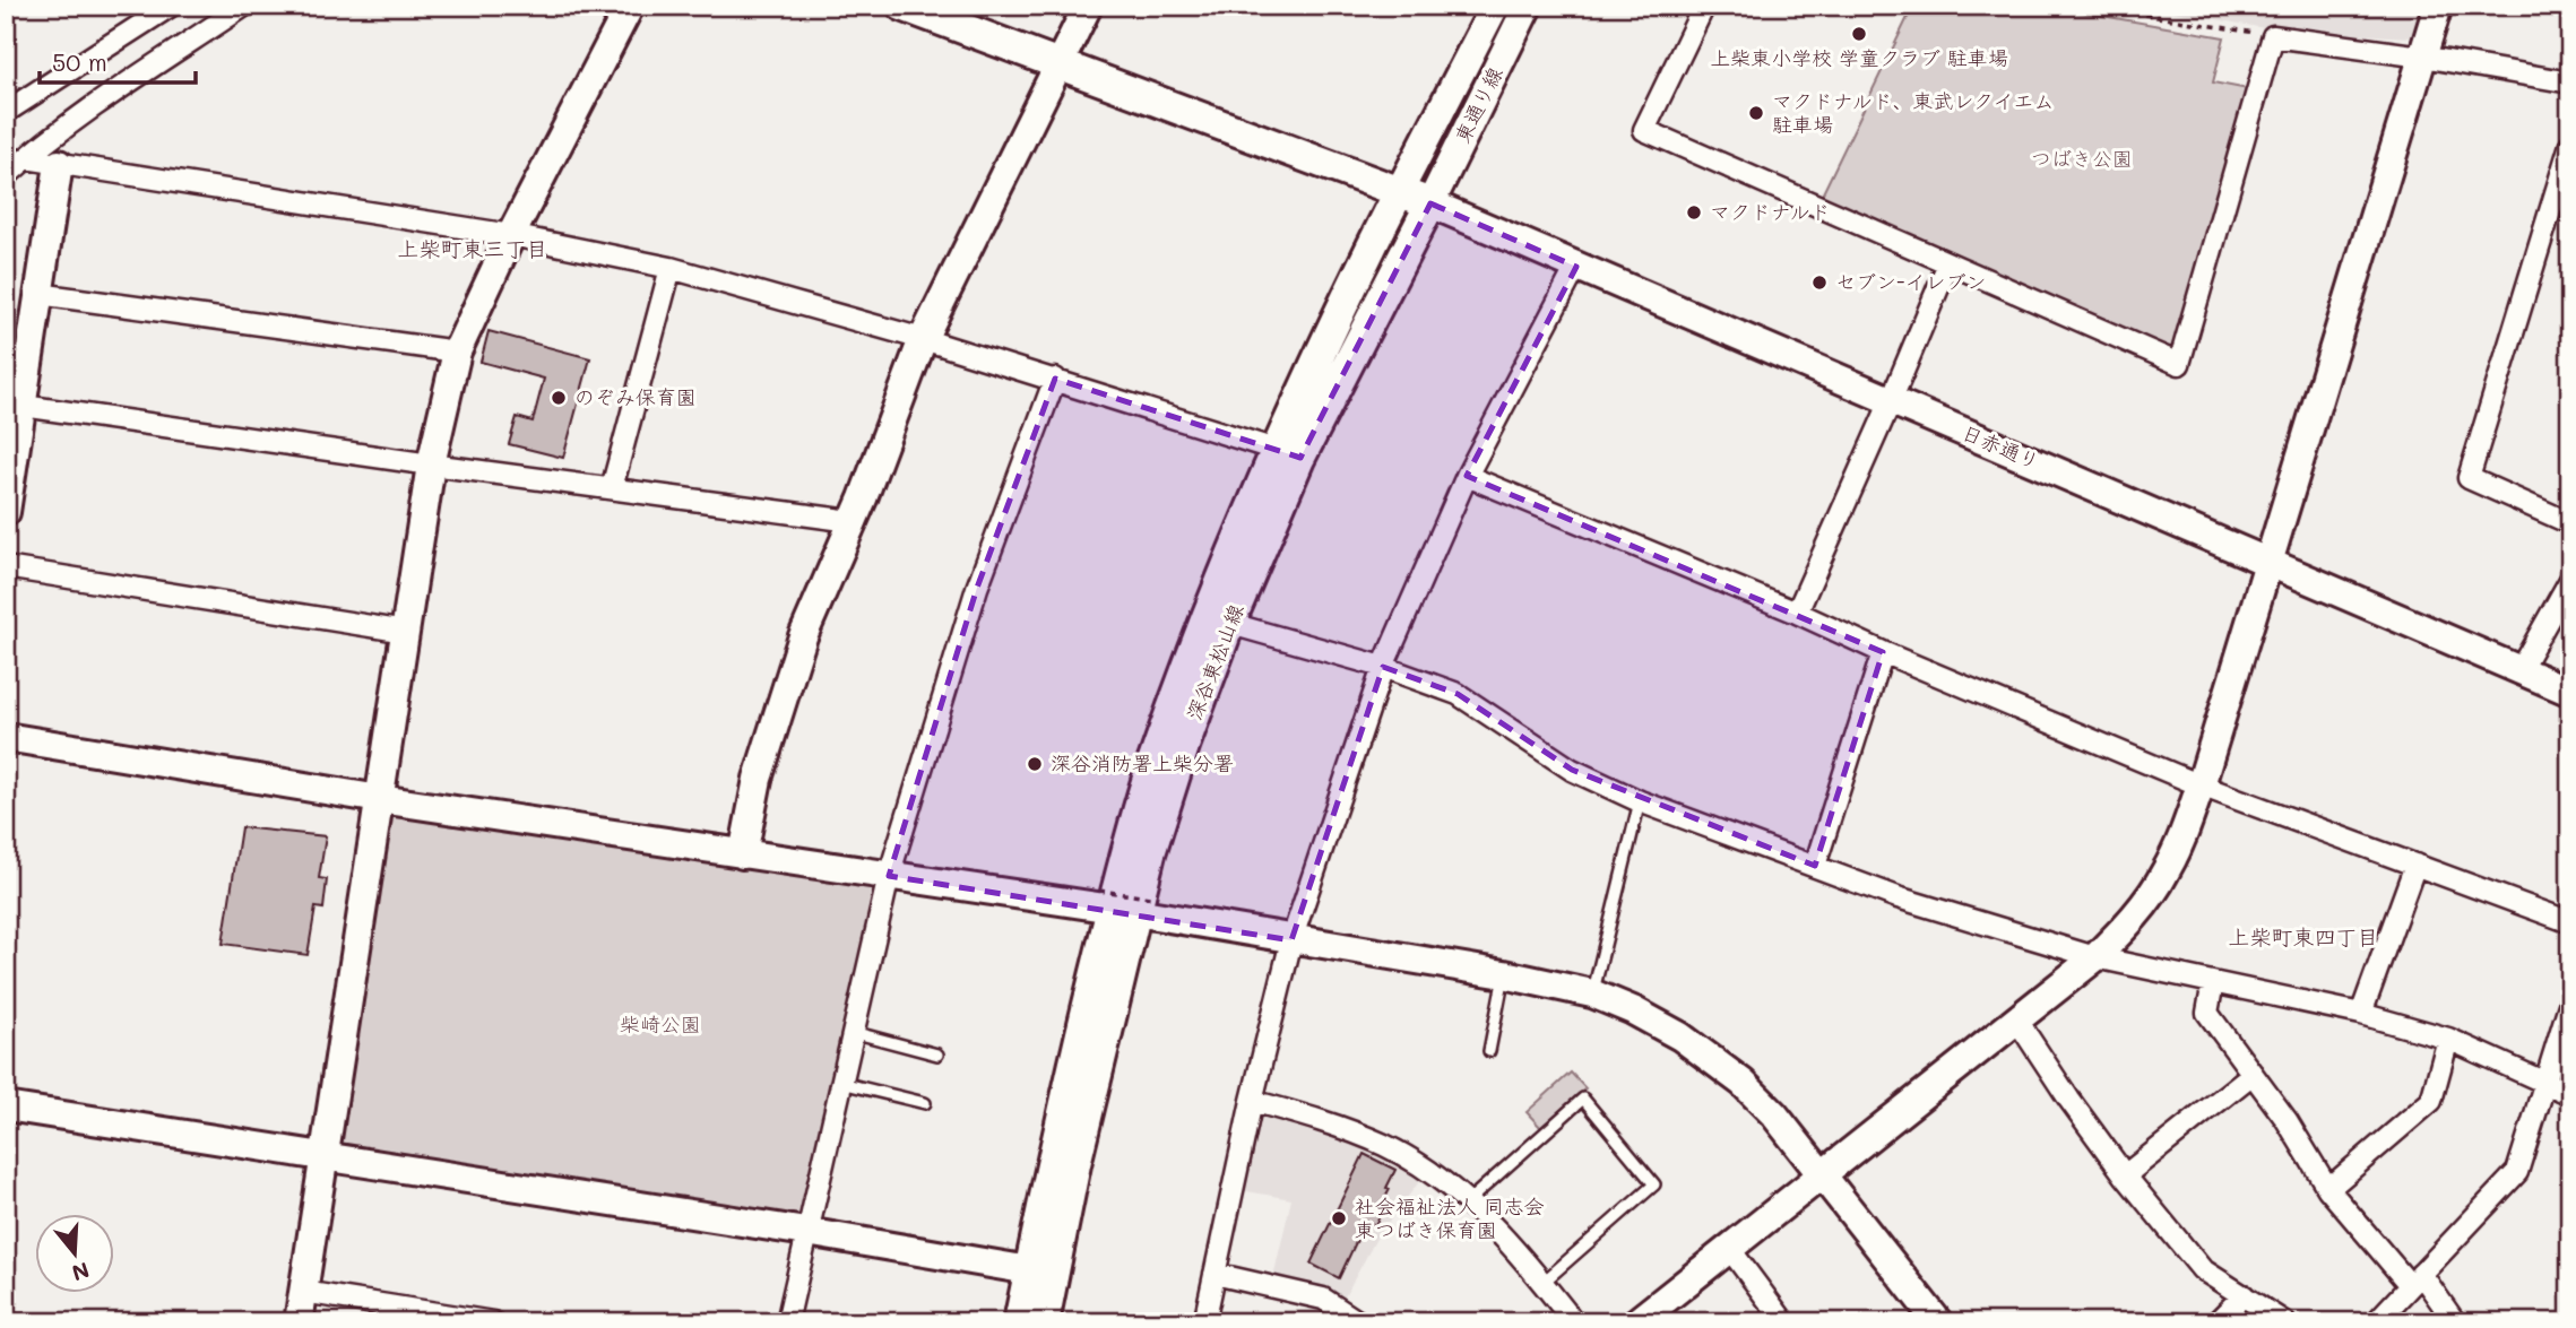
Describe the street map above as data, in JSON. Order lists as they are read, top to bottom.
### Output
{
  "streets": {
    "main road": ["深谷東松山線"],
    "street": ["東通り線", "日赤通り"]
  },
  "crossings": [
    ["東通り線", "日赤通り"],
    ["東通り線", "深谷東松山線"],
    ["日赤通り", "深谷東松山線"]
  ],
  "districts": ["上柴町東三丁目", "上柴町東四丁目"],
  "parks": ["つばき公園", "柴崎公園"],
  "places": [
    "上柴東小学校 学童クラブ 駐車場",
    "マクドナルド、東武レクイエム 駐車場",
    "マクドナルド",
    "セブン-イレブン",
    "のぞみ保育園",
    "深谷消防署上柴分署",
    "社会福祉法人 同志会 東つばき保育園"
  ],
  "scale_bar": "50 m",
  "north": "bottom"
}
